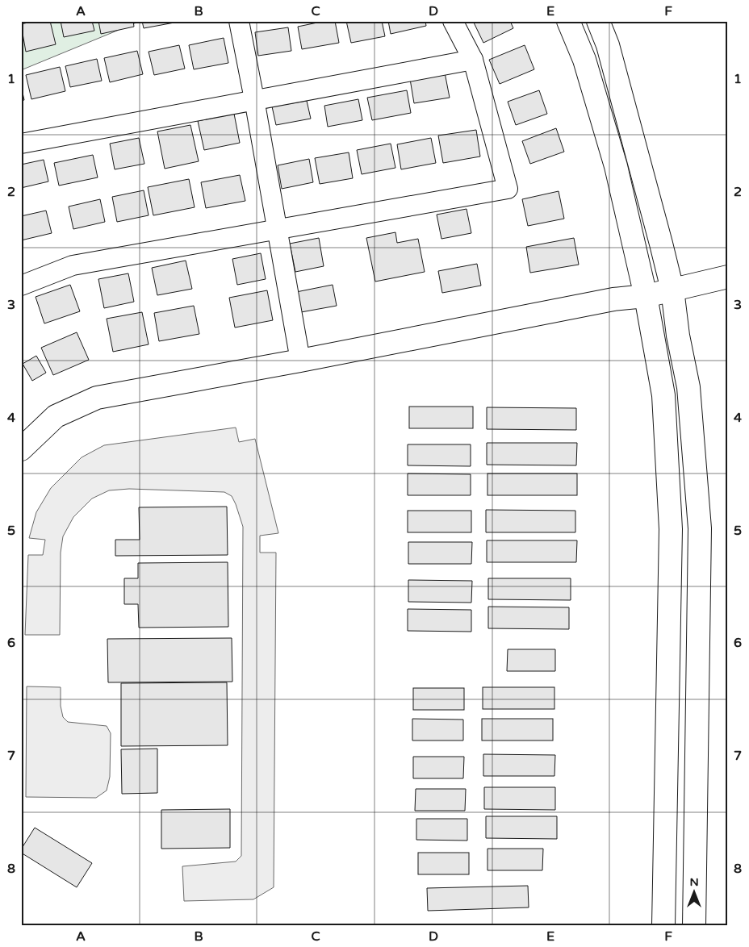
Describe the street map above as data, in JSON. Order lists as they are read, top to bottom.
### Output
{
  "north": "top",
  "grid": {
    "columns": [
      "A",
      "B",
      "C",
      "D",
      "E",
      "F"
    ],
    "rows": [
      "1",
      "2",
      "3",
      "4",
      "5",
      "6",
      "7",
      "8"
    ]
  }
}
